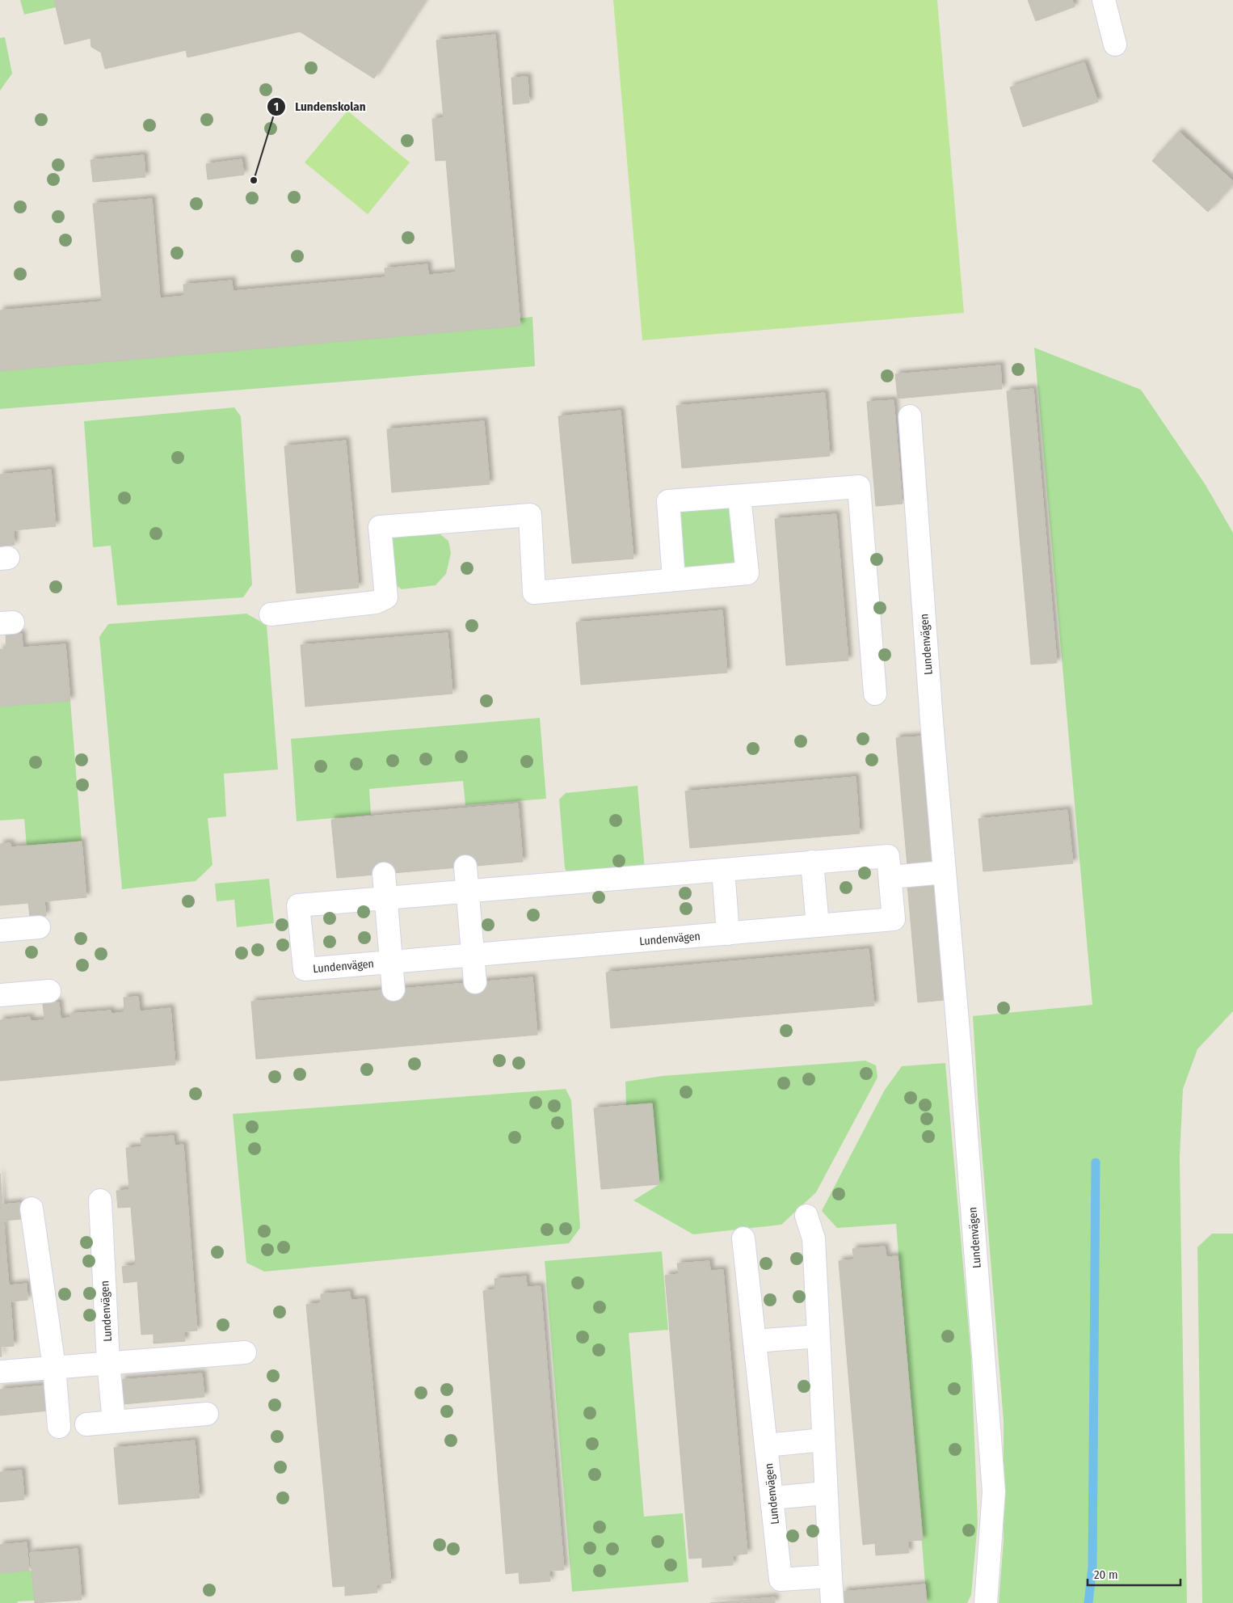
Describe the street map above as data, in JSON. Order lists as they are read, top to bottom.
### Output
{
  "streets": {
    "street": ["Lundenvägen"]
  },
  "places": ["Lundenskolan"],
  "scale_bar": "20 m"
}
